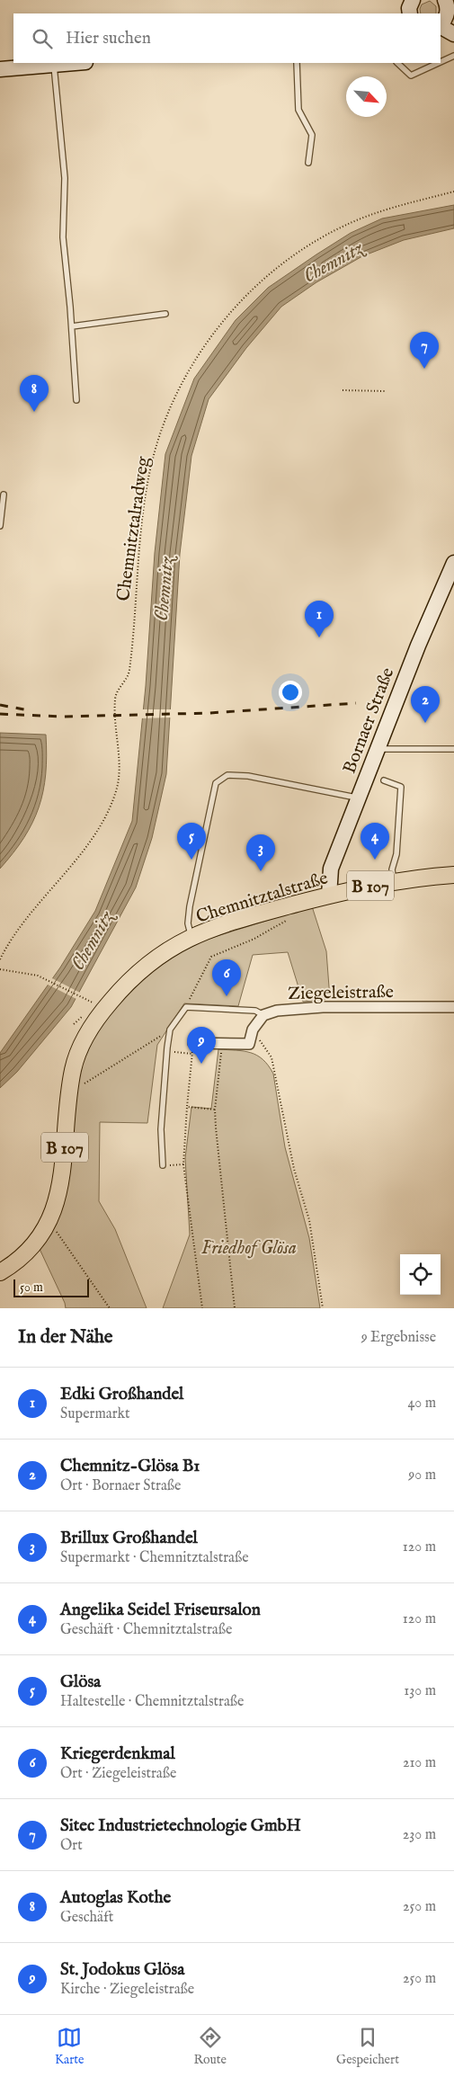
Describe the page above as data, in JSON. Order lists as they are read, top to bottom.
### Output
{
  "streets": {
    "main road": ["Bornaer Straße", "B 107", "Chemnitztalstraße"],
    "street": ["Ziegeleistraße"],
    "path": ["Chemnitztalradweg"]
  },
  "crossings": [
    ["Bornaer Straße", "Chemnitztalstraße"]
  ],
  "water": ["Chemnitz"],
  "parks": ["Friedhof Glösa"],
  "scale_bar": "50 m",
  "north": "bottom right",
  "page": {
    "search": "Hier suchen",
    "pins": [
      "7",
      "8",
      "1",
      "2",
      "4",
      "5",
      "3",
      "6",
      "9"
    ],
    "scale": "50 m",
    "heading": ["In der Nähe", "9 Ergebnisse"],
    "list": [
      {
        "mark": "1",
        "name": "Edki Großhandel",
        "note": "Supermarkt",
        "value": "40 m"
      },
      {
        "mark": "2",
        "name": "Chemnitz-Glösa B1",
        "note": "Ort · Bornaer Straße",
        "value": "90 m"
      },
      {
        "mark": "3",
        "name": "Brillux Großhandel",
        "note": "Supermarkt · Chemnitztalstraße",
        "value": "120 m"
      },
      {
        "mark": "4",
        "name": "Angelika Seidel Friseursalon",
        "note": "Geschäft · Chemnitztalstraße",
        "value": "120 m"
      },
      {
        "mark": "5",
        "name": "Glösa",
        "note": "Haltestelle · Chemnitztalstraße",
        "value": "130 m"
      },
      {
        "mark": "6",
        "name": "Kriegerdenkmal",
        "note": "Ort · Ziegeleistraße",
        "value": "210 m"
      },
      {
        "mark": "7",
        "name": "Sitec Industrietechnologie GmbH",
        "note": "Ort",
        "value": "230 m"
      },
      {
        "mark": "8",
        "name": "Autoglas Kothe",
        "note": "Geschäft",
        "value": "250 m"
      },
      {
        "mark": "9",
        "name": "St. Jodokus Glösa",
        "note": "Kirche · Ziegeleistraße",
        "value": "250 m"
      }
    ],
    "nav": ["Karte", "Route", "Gespeichert"]
  }
}
